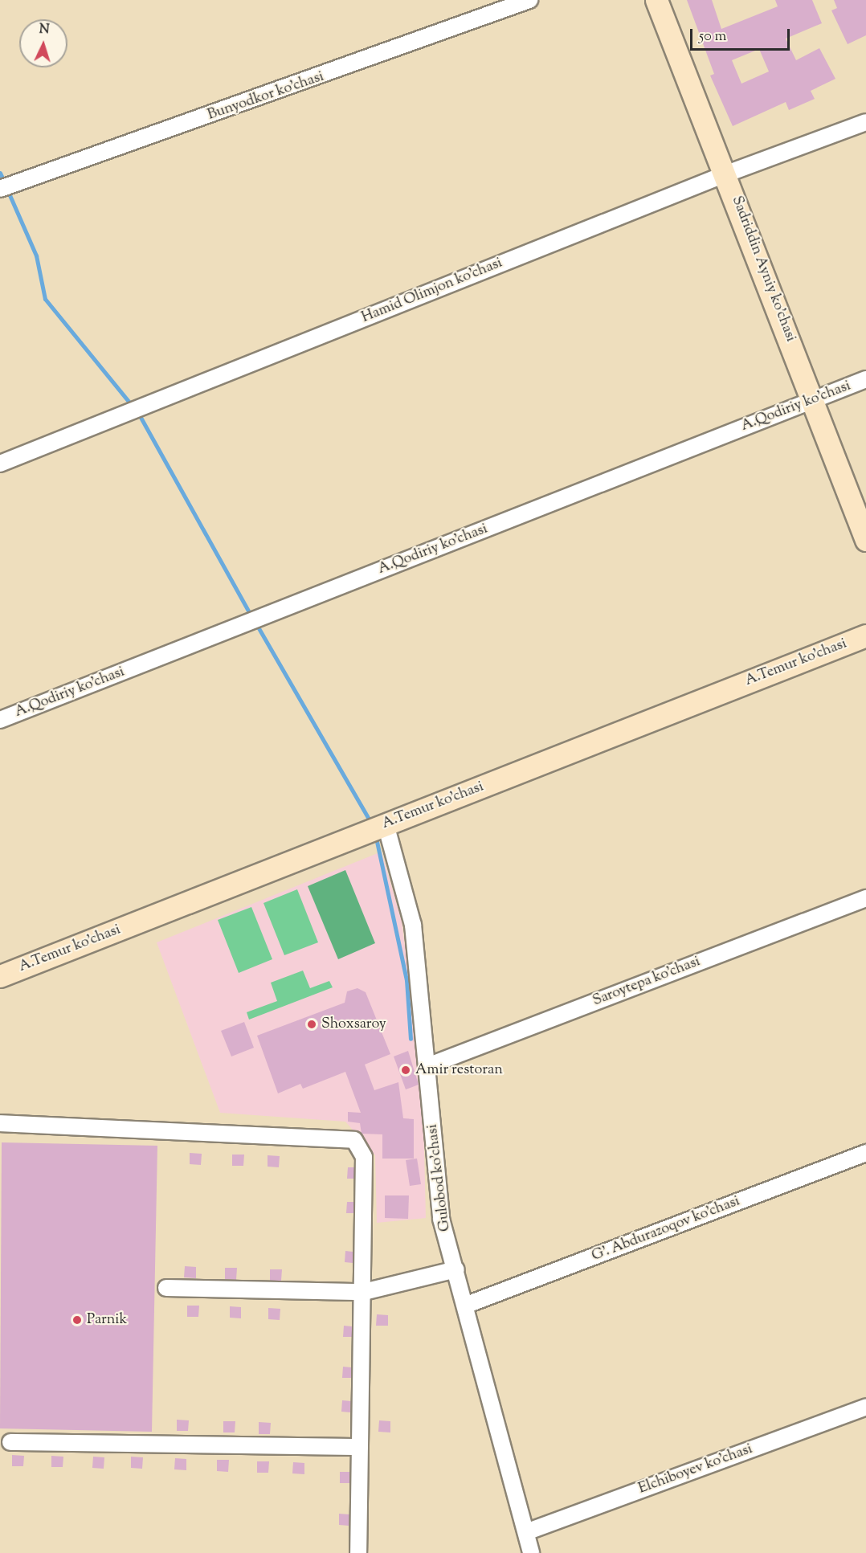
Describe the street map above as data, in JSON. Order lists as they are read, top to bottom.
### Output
{
  "streets": {
    "main road": ["Sadriddin Ayniy ko'chasi", "A.Temur ko'chasi"],
    "street": [
      "Bunyodkor ko'chasi",
      "Hamid Olimjon ko'chasi",
      "A.Qodiriy ko'chasi",
      "Saroytepa ko'chasi",
      "Gulobod ko'chasi",
      "G'. Abdurazoqov ko'chasi",
      "Elchiboyev ko'chasi"
    ]
  },
  "crossings": [
    ["Sadriddin Ayniy ko'chasi", "Hamid Olimjon ko'chasi"],
    ["Sadriddin Ayniy ko'chasi", "A.Qodiriy ko'chasi"],
    ["A.Temur ko'chasi", "Gulobod ko'chasi"],
    ["Saroytepa ko'chasi", "Gulobod ko'chasi"],
    ["Gulobod ko'chasi", "G'. Abdurazoqov ko'chasi"],
    ["Gulobod ko'chasi", "Elchiboyev ko'chasi"]
  ],
  "places": ["Shoxsaroy", "Amir restoran", "Parnik"],
  "scale_bar": "50 m",
  "north": "top"
}
